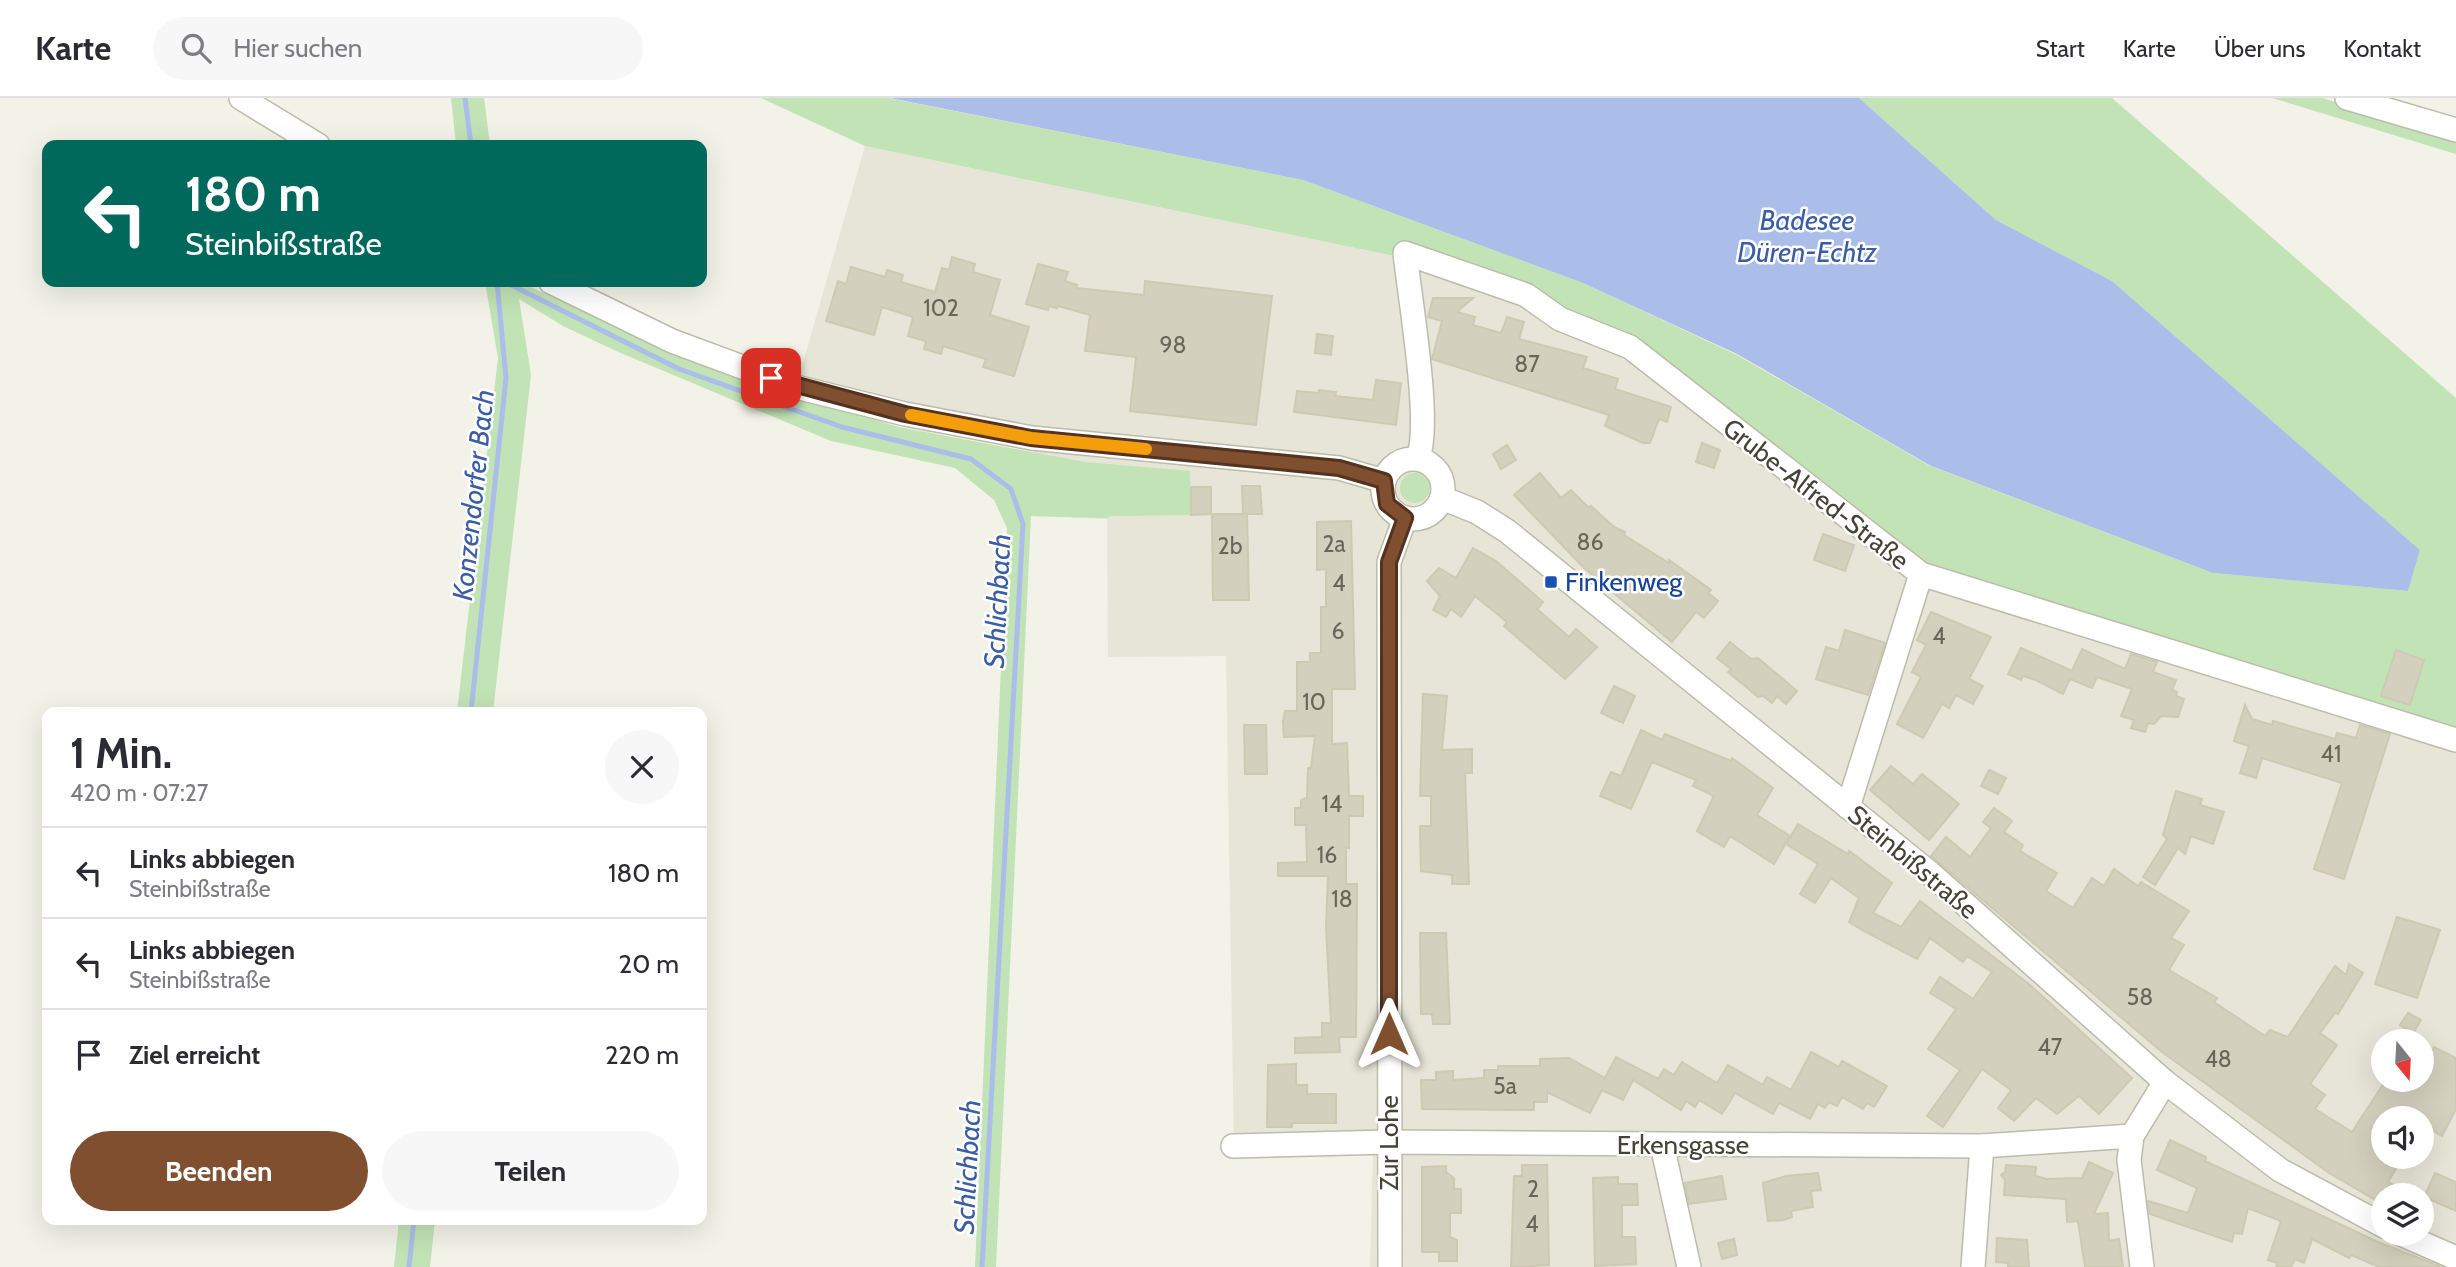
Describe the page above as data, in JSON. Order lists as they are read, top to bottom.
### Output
{
  "streets": {
    "street": [
      "Grube-Alfred-Straße",
      "Steinbißstraße",
      "Zur Lohe",
      "Erkensgasse"
    ]
  },
  "crossings": [
    ["Grube-Alfred-Straße", "Steinbißstraße"],
    ["Grube-Alfred-Straße", "Zur Lohe"],
    ["Steinbißstraße", "Zur Lohe"],
    ["Zur Lohe", "Erkensgasse"]
  ],
  "water": ["Badesee Düren-Echtz", "Konzendorfer Bach", "Schlichbach"],
  "places": {
    "transit": ["Finkenweg"]
  },
  "house_numbers": [
    "102",
    "98",
    "87",
    "86",
    "2a",
    "2b",
    "4",
    "6",
    "4",
    "10",
    "41",
    "14",
    "16",
    "18",
    "58",
    "47",
    "48",
    "5a",
    "2",
    "4"
  ],
  "north": "bottom",
  "page": {
    "header": "Karte",
    "search": "Hier suchen",
    "nav": [
      "Start",
      "Karte",
      "Über uns",
      "Kontakt"
    ],
    "turn": ["180 m", "Steinbißstraße"],
    "heading": ["1 Min.", "420 m · 07:27"],
    "list": [
      {
        "name": "Links abbiegen",
        "note": "Steinbißstraße",
        "value": "180 m"
      },
      {
        "name": "Links abbiegen",
        "note": "Steinbißstraße",
        "value": "20 m"
      },
      {
        "name": "Ziel erreicht",
        "value": "220 m"
      }
    ],
    "buttons": ["Beenden", "Teilen"]
  }
}
